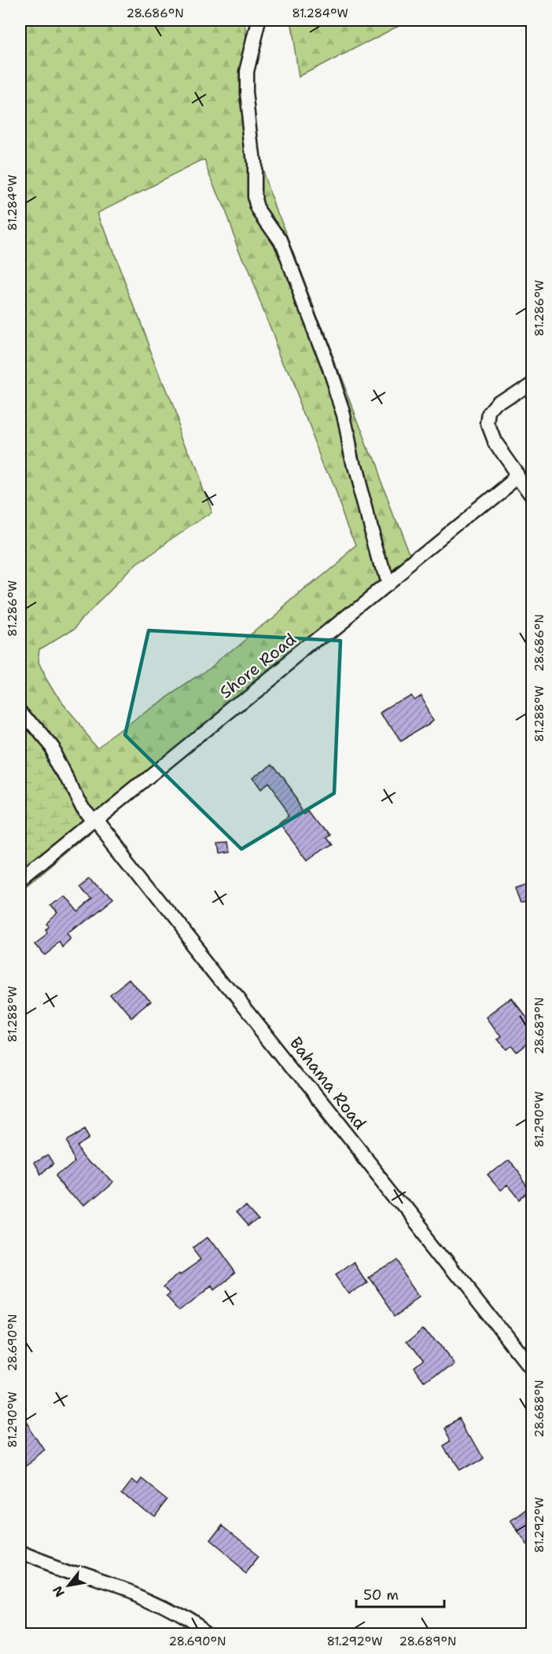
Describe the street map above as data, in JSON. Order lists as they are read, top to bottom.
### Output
{
  "streets": {
    "street": ["Shore Road", "Bahama Road"]
  },
  "crossings": [
    ["Shore Road", "Bahama Road"]
  ],
  "scale_bar": "50 m",
  "north": "bottom left",
  "coordinates": [
    "28.686°N",
    "81.284°W",
    "81.286°W",
    "81.288°W",
    "28.687°N",
    "81.290°W",
    "28.690°N",
    "28.688°N",
    "81.292°W",
    "28.689°N"
  ]
}
